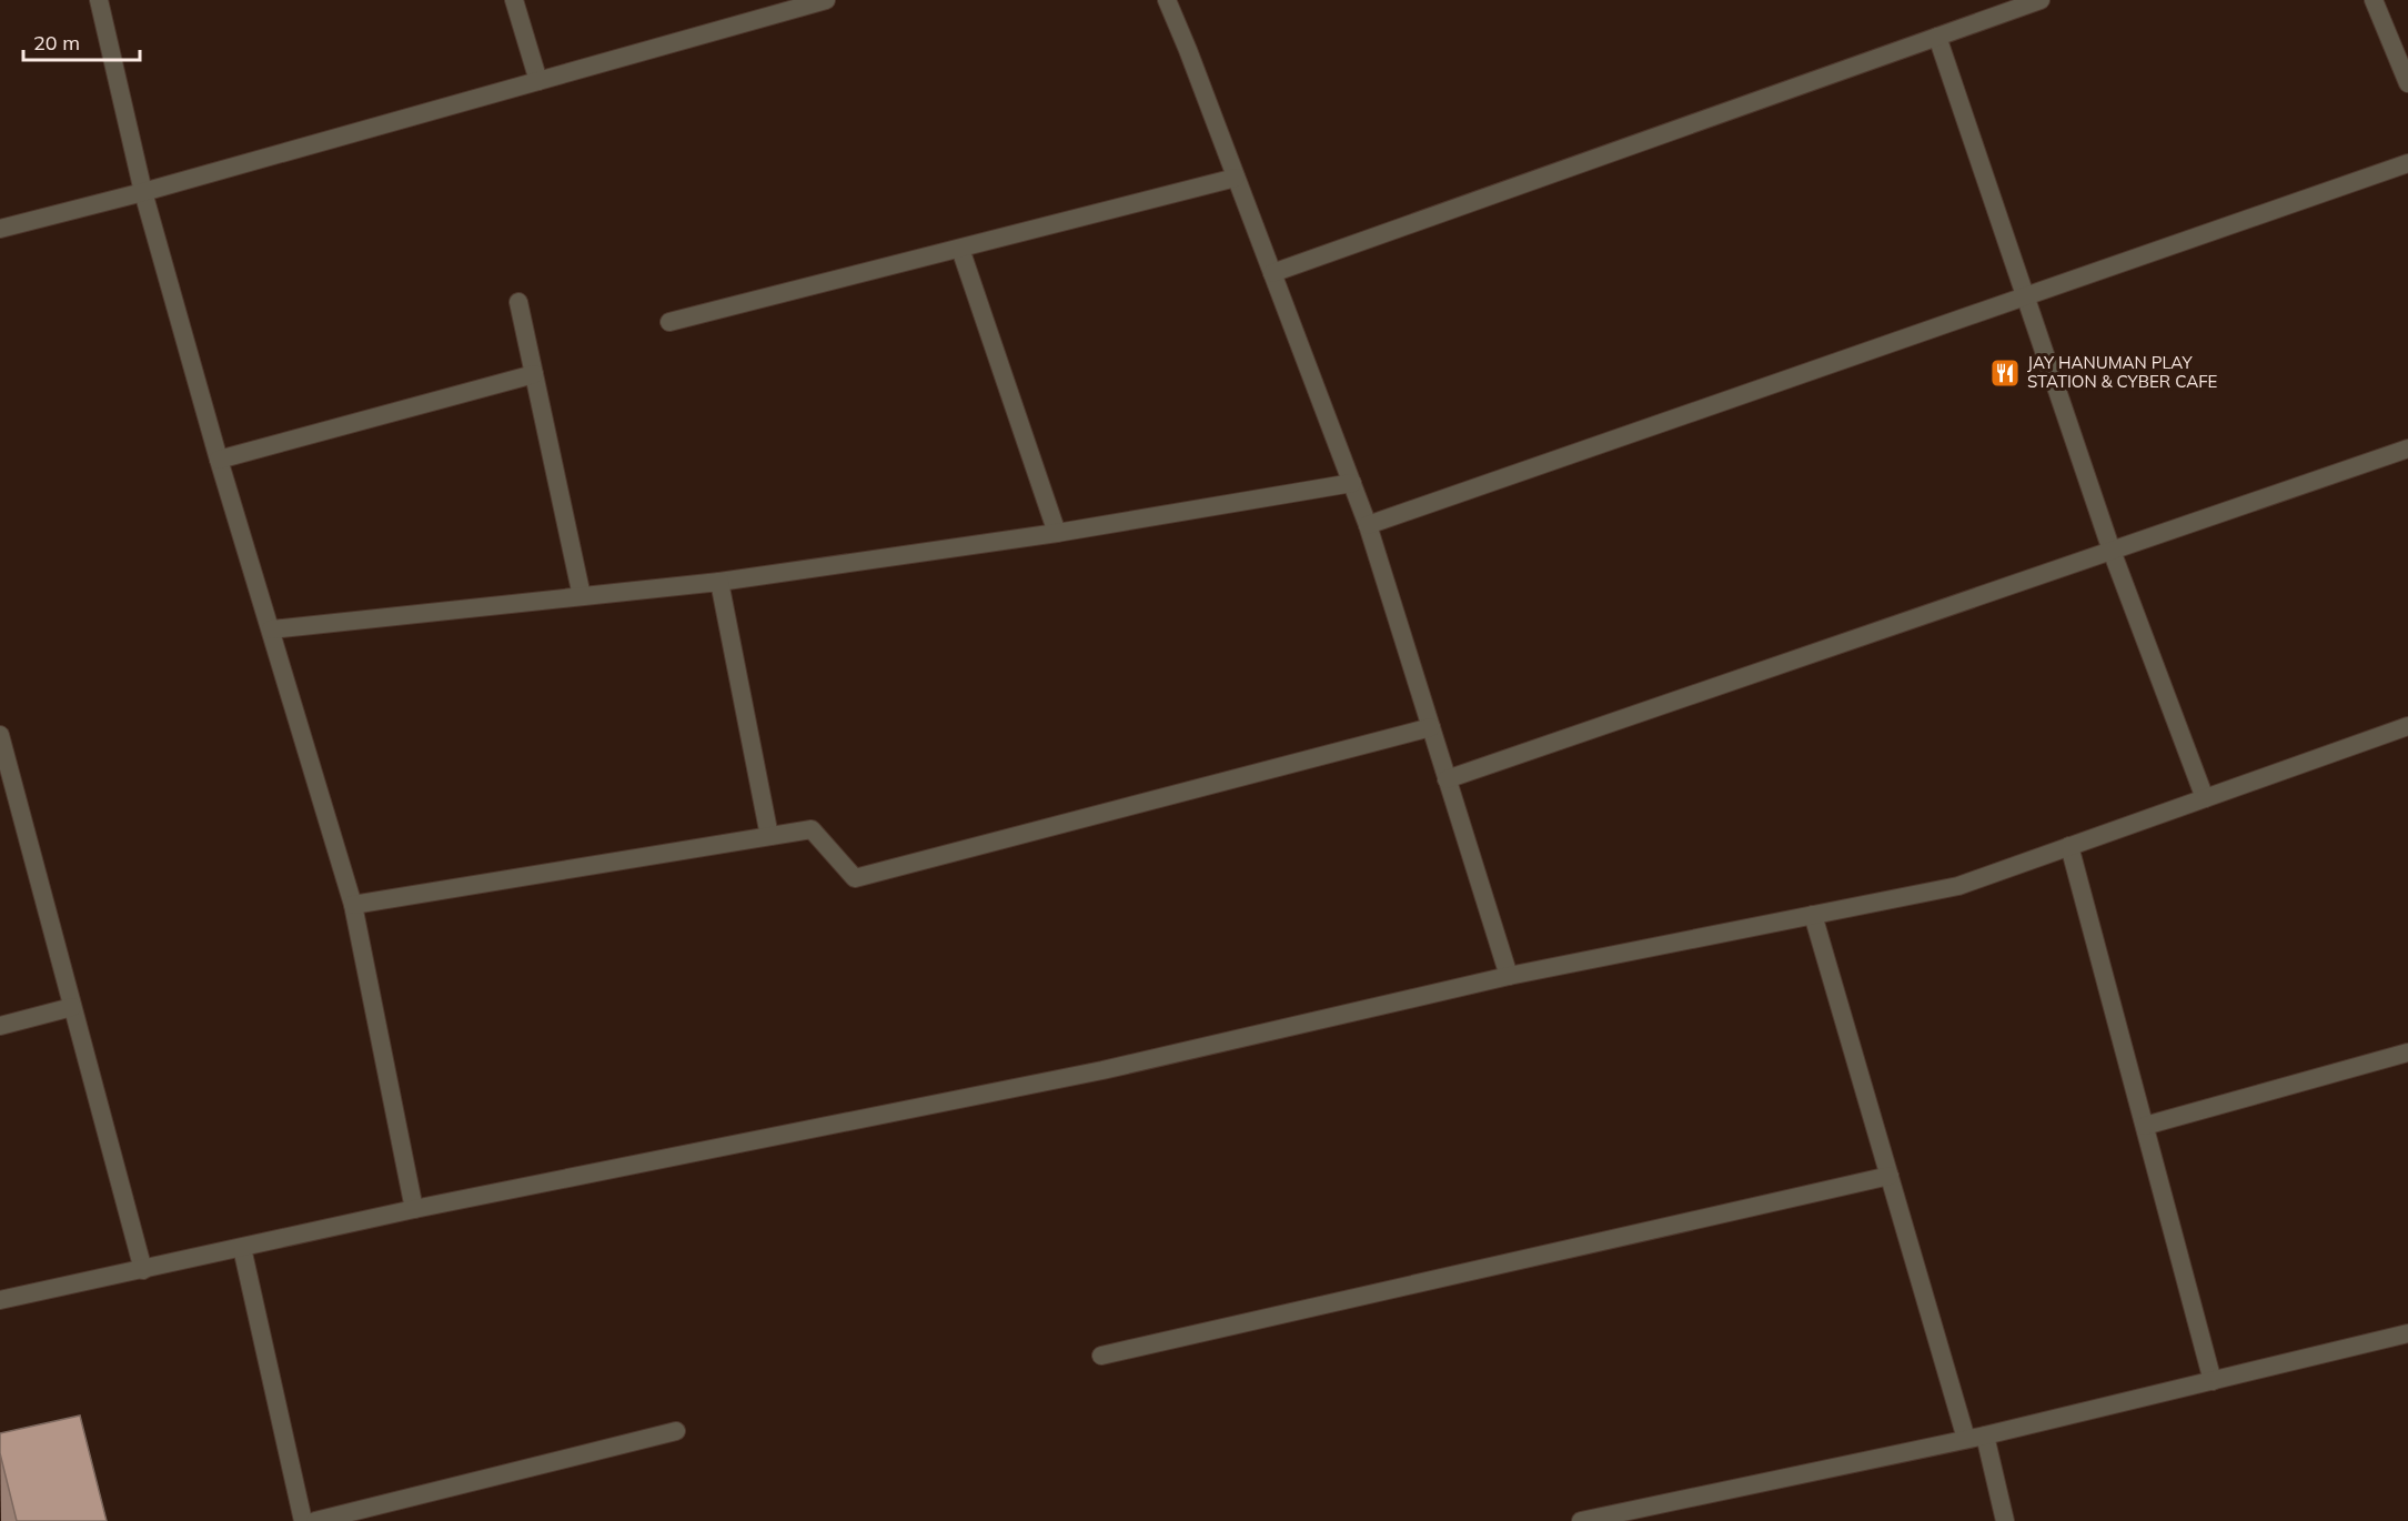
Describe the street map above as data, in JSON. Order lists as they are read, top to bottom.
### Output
{
  "places": {
    "restaurant": ["JAY HANUMAN PLAY STATION & CYBER CAFE"]
  },
  "scale_bar": "20 m"
}
